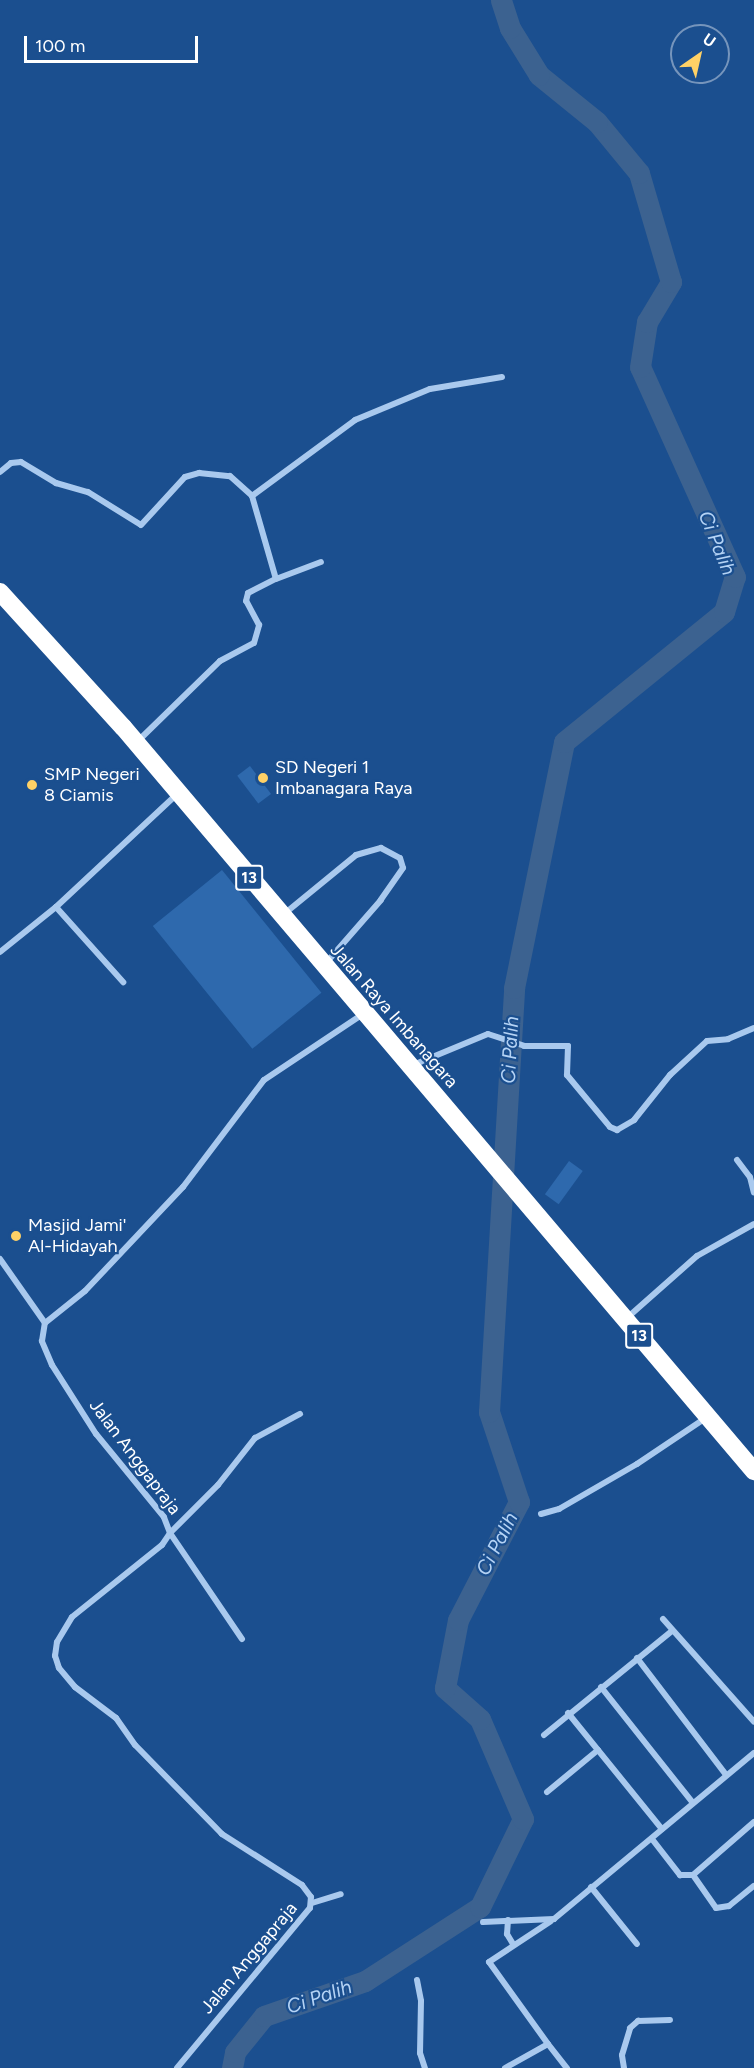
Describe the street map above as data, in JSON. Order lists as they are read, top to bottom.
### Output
{
  "streets": {
    "highway": ["13", "Jalan Raya Imbanagara"],
    "street": ["Jalan Anggapraja"]
  },
  "water": ["Ci Palih"],
  "places": ["SD Negeri 1 Imbanagara Raya", "SMP Negeri 8 Ciamis", "Masjid Jami' Al-Hidayah"],
  "scale_bar": "100 m",
  "north": "top right"
}
